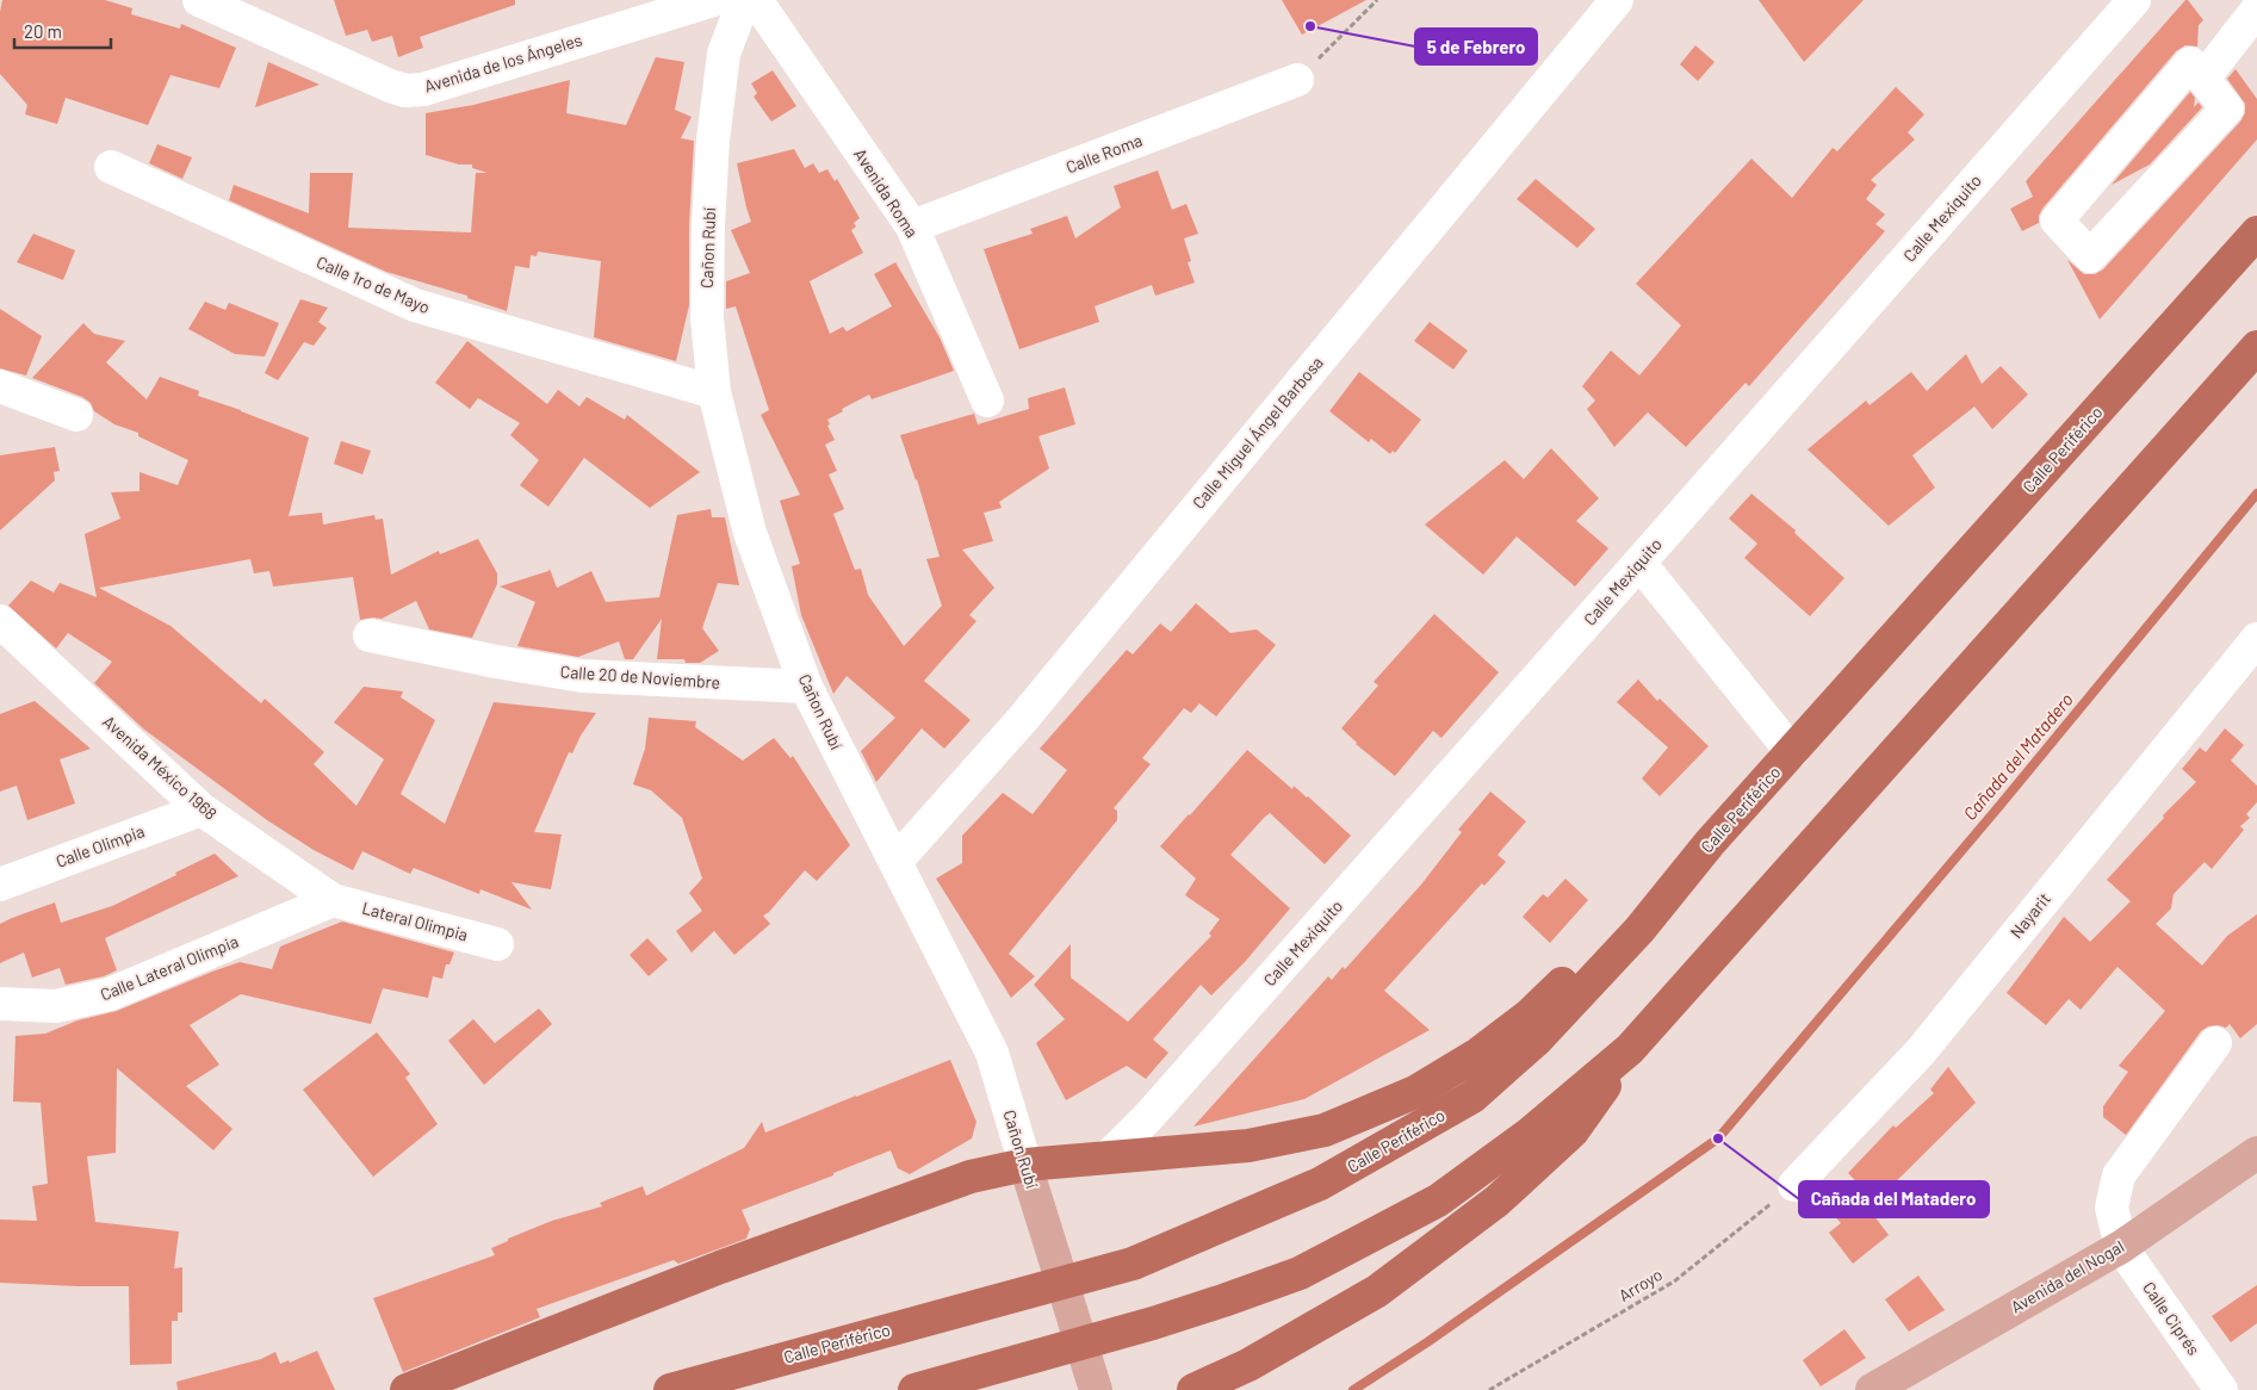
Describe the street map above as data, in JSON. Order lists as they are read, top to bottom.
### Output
{
  "streets": {
    "highway": ["Calle Periférico"],
    "main road": ["Cañon Rubí", "Avenida del Nogal"],
    "street": [
      "Avenida de los Ángeles",
      "Calle Roma",
      "Avenida Roma",
      "Calle Mexiquito",
      "Calle 1ro de Mayo",
      "Calle Miguel Ángel Barbosa",
      "Calle 20 de Noviembre",
      "Avenida México 1968",
      "Calle Olimpia",
      "Nayarit",
      "Lateral Olimpia",
      "Calle Lateral Olimpia",
      "Calle Ciprés"
    ],
    "path": ["Arroyo"]
  },
  "crossings": [
    ["Calle Roma", "Avenida Roma"],
    ["Cañon Rubí", "Calle 1ro de Mayo"],
    ["Cañon Rubí", "Calle Miguel Ángel Barbosa"],
    ["Cañon Rubí", "Calle 20 de Noviembre"],
    ["Avenida México 1968", "Calle Olimpia"],
    ["Avenida México 1968", "Lateral Olimpia"],
    ["Avenida México 1968", "Calle Lateral Olimpia"],
    ["Nayarit", "Arroyo"],
    ["Lateral Olimpia", "Calle Lateral Olimpia"],
    ["Avenida del Nogal", "Calle Ciprés"]
  ],
  "water": ["Cañada del Matadero"],
  "places": ["5 de Febrero", "Cañada del Matadero"],
  "scale_bar": "20 m"
}
